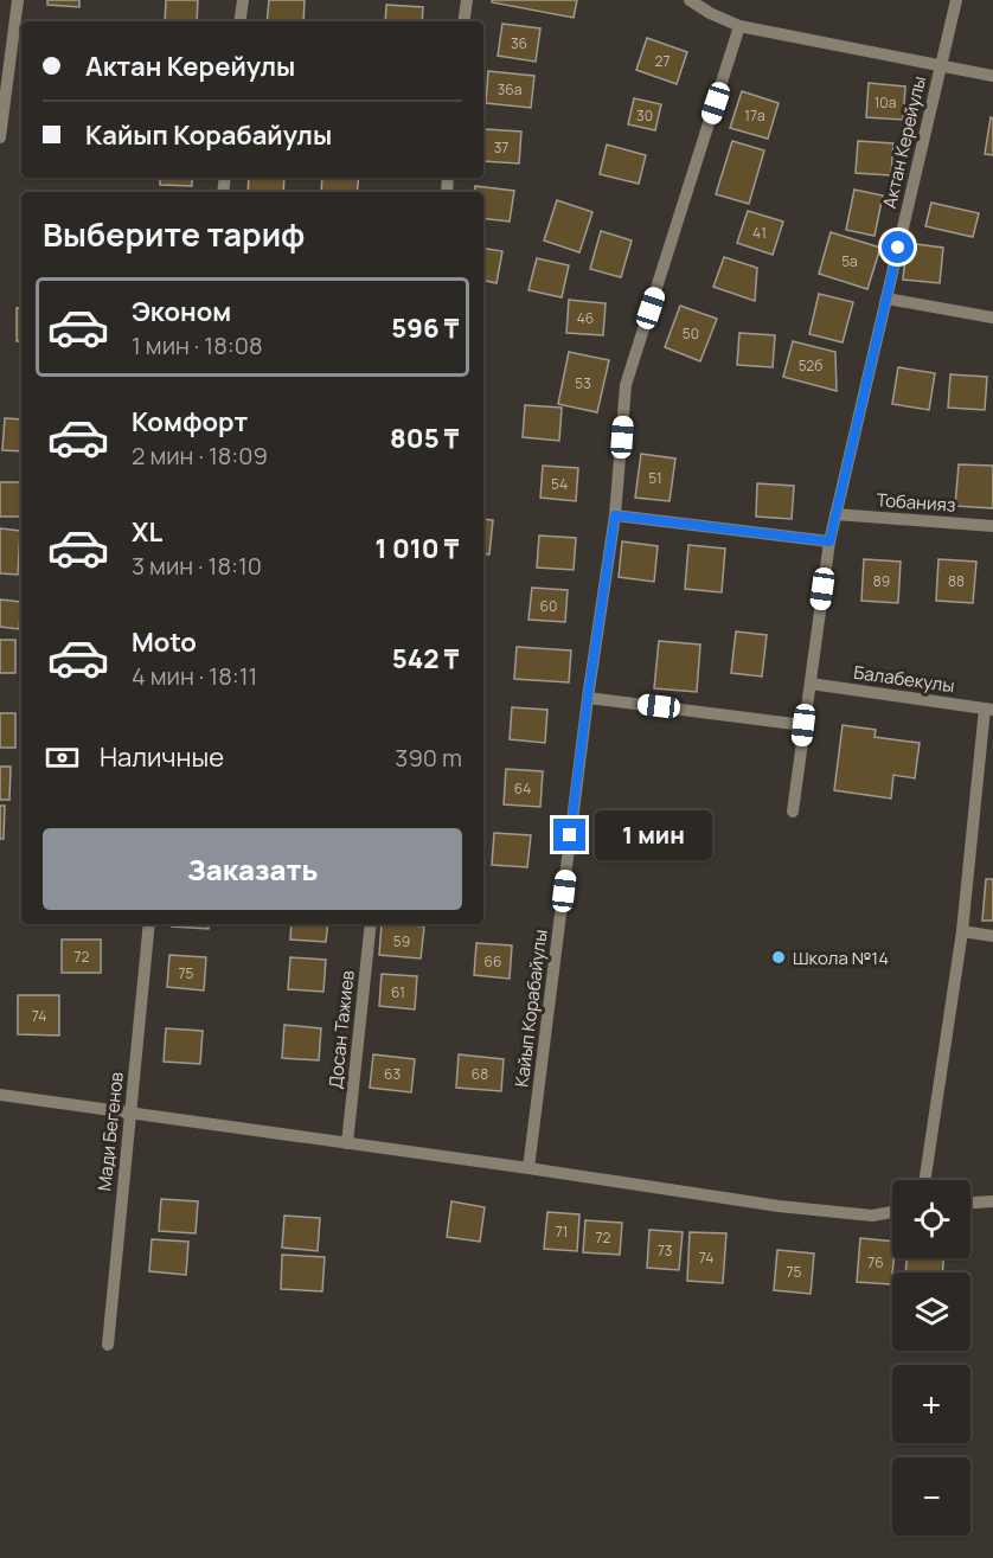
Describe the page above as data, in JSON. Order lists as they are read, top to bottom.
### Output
{
  "streets": {
    "street": [
      "Актан Керейулы",
      "Тобанияз",
      "Балабекулы",
      "Кайып Корабайулы",
      "Досан Тажиев",
      "Мади Бегенов"
    ]
  },
  "crossings": [
    ["Актан Керейулы", "Тобанияз"],
    ["Актан Керейулы", "Балабекулы"]
  ],
  "places": ["Школа №14"],
  "house_numbers": [
    "36",
    "27",
    "36а",
    "10а",
    "30",
    "17а",
    "37",
    "41",
    "5а",
    "46",
    "50",
    "52б",
    "53",
    "51",
    "54",
    "89",
    "88",
    "60",
    "64",
    "59",
    "72",
    "66",
    "75",
    "61",
    "74",
    "63",
    "68",
    "71",
    "72",
    "73",
    "74",
    "76",
    "75"
  ],
  "page": {
    "banner": ["Актан Керейулы", "Кайып Корабайулы"],
    "heading": "Выберите тариф",
    "list": [
      {
        "name": "Эконом",
        "note": "1 мин · 18:08",
        "value": "596 ₸"
      },
      {
        "name": "Комфорт",
        "note": "2 мин · 18:09",
        "value": "805 ₸"
      },
      {
        "name": "XL",
        "note": "3 мин · 18:10",
        "value": "1 010 ₸"
      },
      {
        "name": "Moto",
        "note": "4 мин · 18:11",
        "value": "542 ₸"
      }
    ],
    "pay": ["Наличные", "390 m"],
    "bubble": "1 мин",
    "buttons": "Заказать",
    "map_buttons": ["+", "−"]
  }
}
